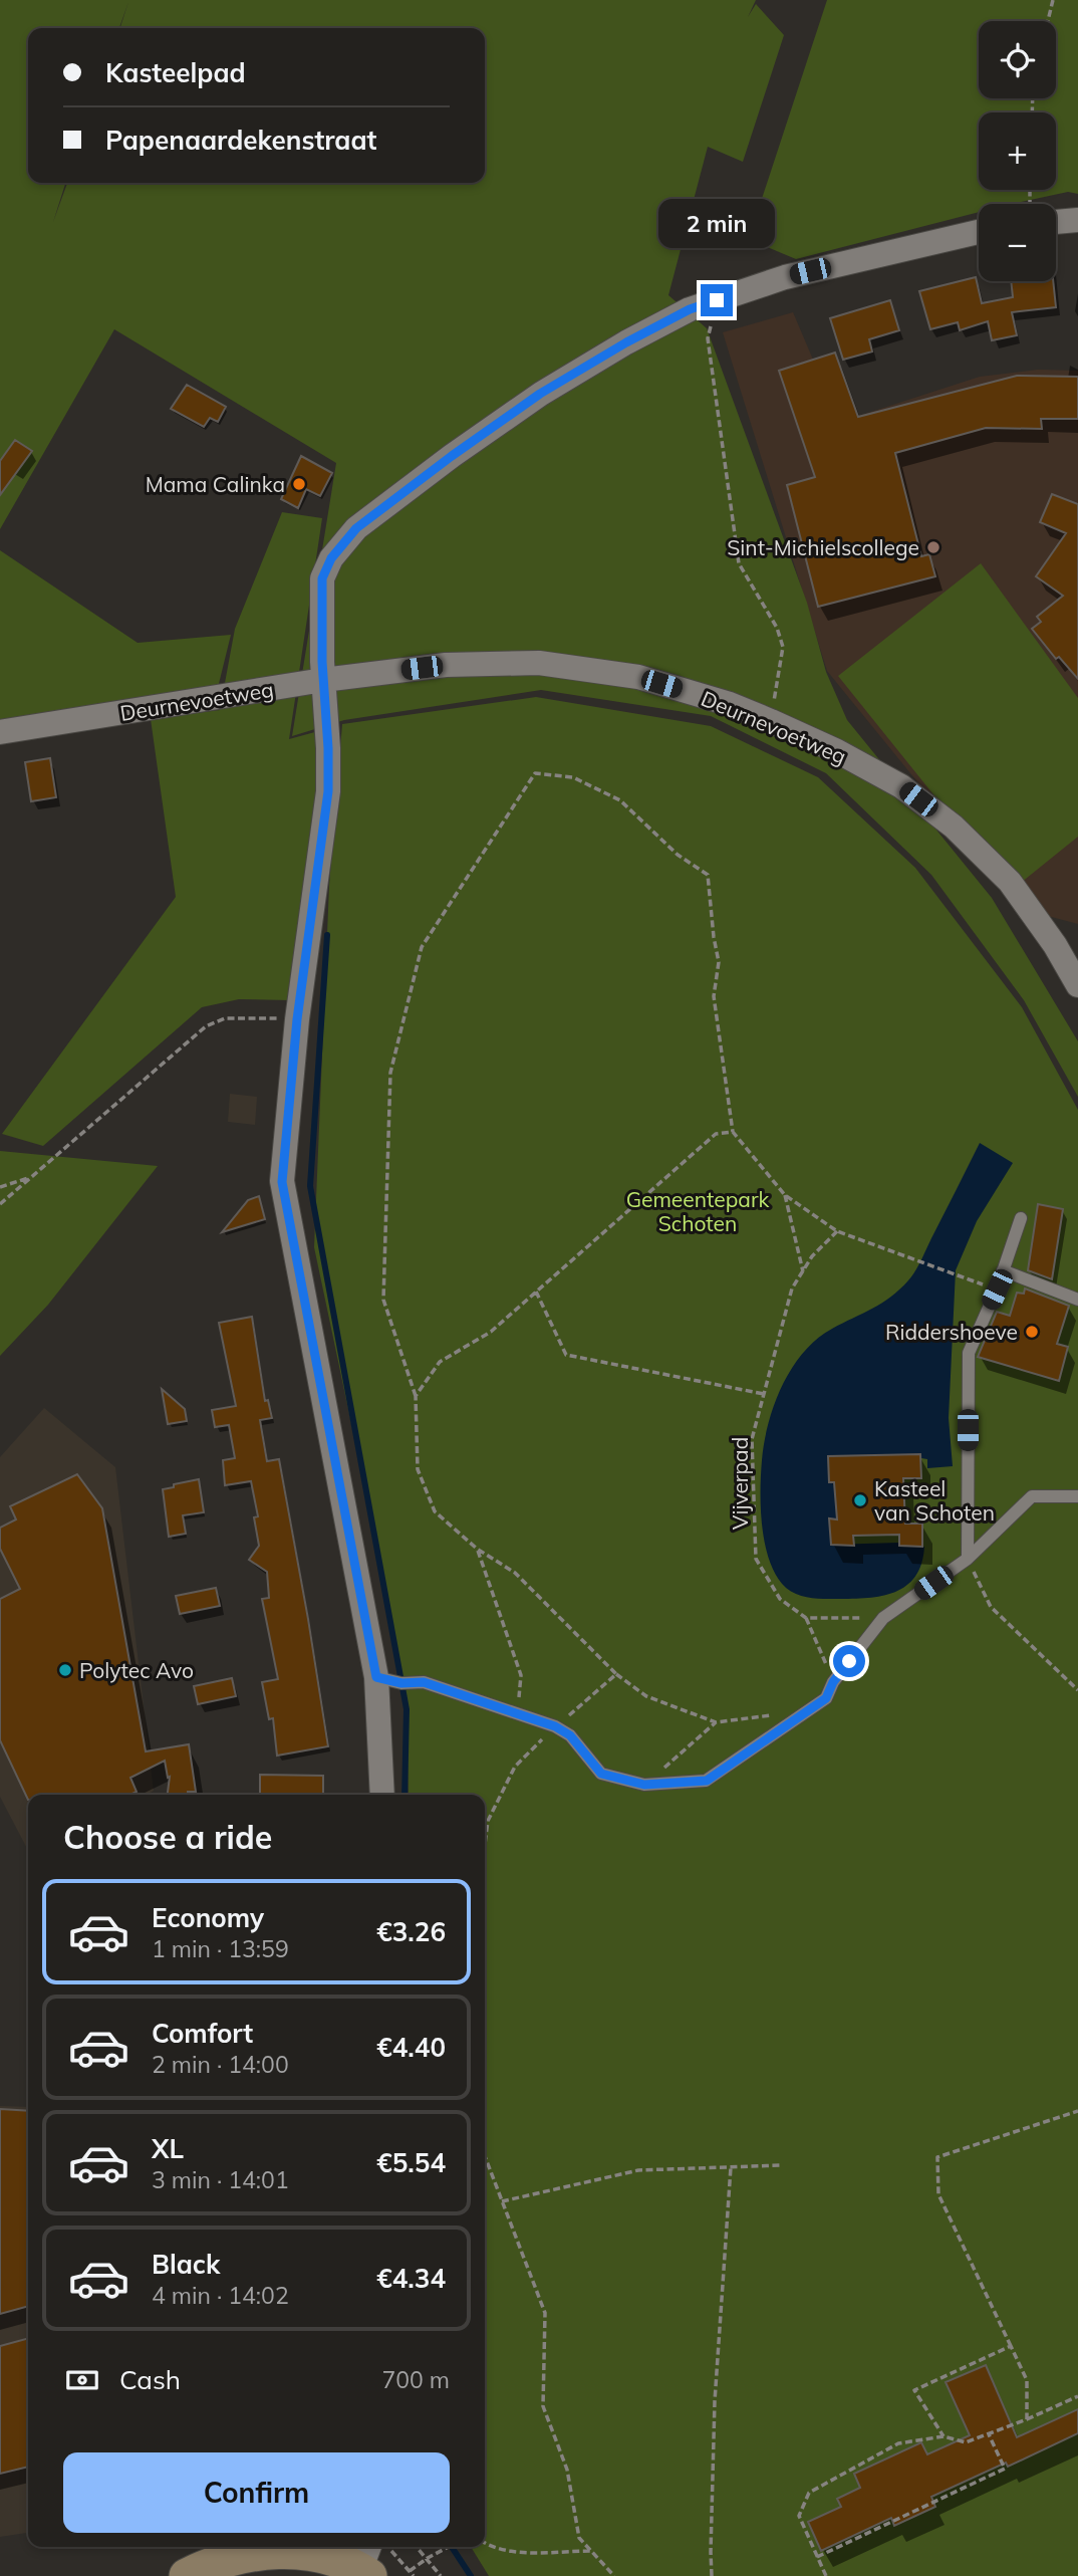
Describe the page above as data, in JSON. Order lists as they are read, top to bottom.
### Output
{
  "streets": {
    "street": ["Deurnevoetweg"],
    "path": ["Vijverpad"]
  },
  "parks": ["Gemeentepark Schoten"],
  "places": [
    "Mama Calinka",
    "Sint-Michielscollege",
    "Riddershoeve",
    "Kasteel van Schoten",
    "Polytec Avo"
  ],
  "page": {
    "map_buttons": ["+", "−"],
    "banner": ["Kasteelpad", "Papenaardekenstraat"],
    "bubble": "2 min",
    "heading": "Choose a ride",
    "list": [
      {
        "name": "Economy",
        "note": "1 min · 13:59",
        "value": "€3.26"
      },
      {
        "name": "Comfort",
        "note": "2 min · 14:00",
        "value": "€4.40"
      },
      {
        "name": "XL",
        "note": "3 min · 14:01",
        "value": "€5.54"
      },
      {
        "name": "Black",
        "note": "4 min · 14:02",
        "value": "€4.34"
      }
    ],
    "pay": ["Cash", "700 m"],
    "buttons": "Confirm"
  }
}
